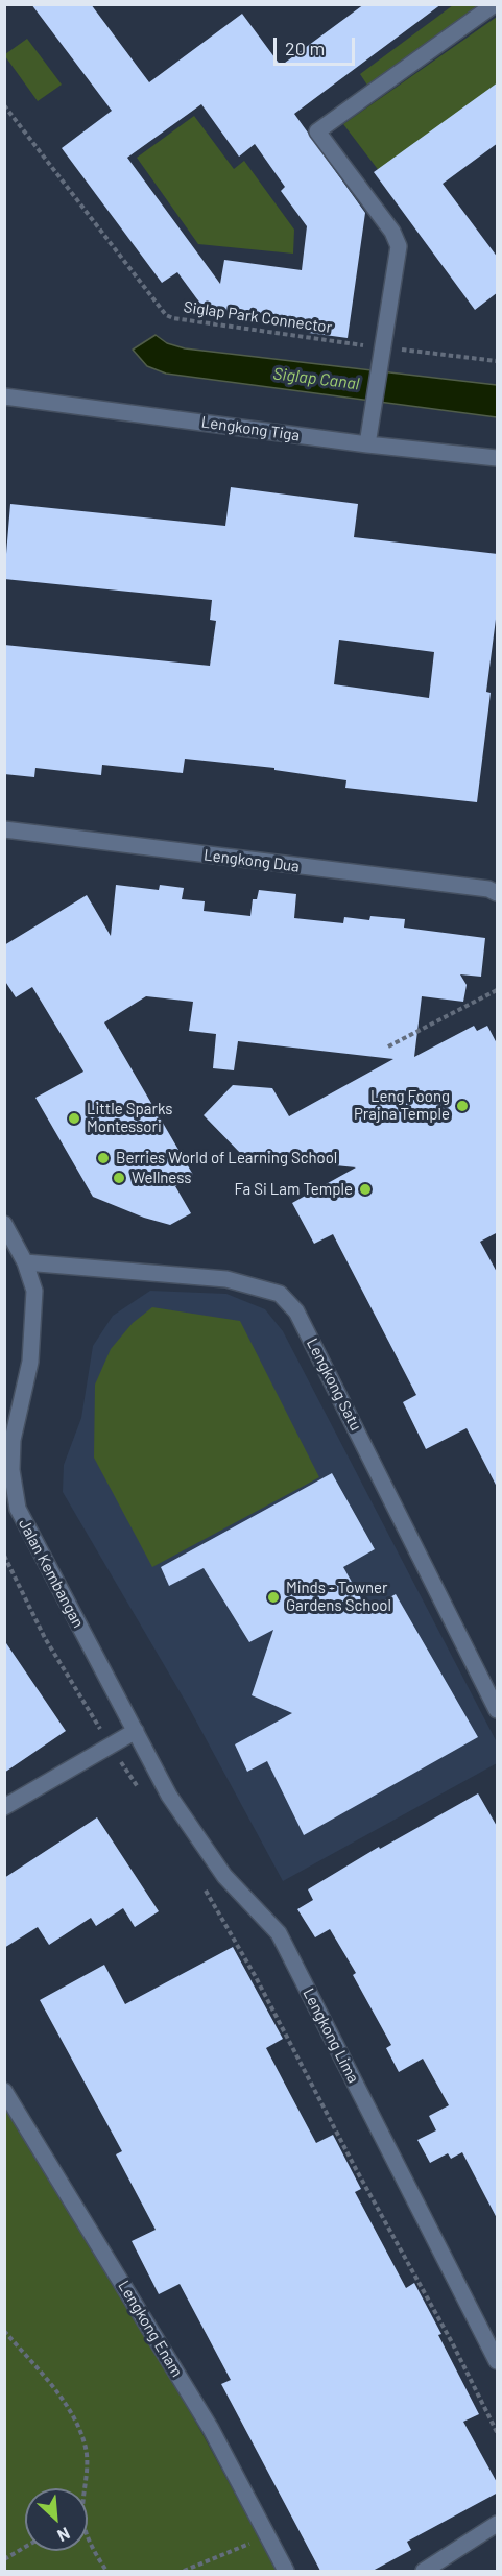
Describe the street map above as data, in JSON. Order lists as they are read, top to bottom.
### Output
{
  "streets": {
    "street": [
      "Lengkong Tiga",
      "Lengkong Dua",
      "Lengkong Satu",
      "Jalan Kembangan",
      "Lengkong Lima",
      "Lengkong Enam"
    ],
    "path": ["Siglap Park Connector"]
  },
  "crossings": [
    ["Lengkong Satu", "Jalan Kembangan"],
    ["Jalan Kembangan", "Lengkong Lima"]
  ],
  "water": ["Siglap Canal"],
  "places": [
    "Leng Foong Prajna Temple",
    "Little Sparks Montessori",
    "Berries World of Learning School",
    "Wellness",
    "Fa Si Lam Temple",
    "Minds - Towner Gardens School"
  ],
  "scale_bar": "20 m",
  "north": "bottom right"
}
